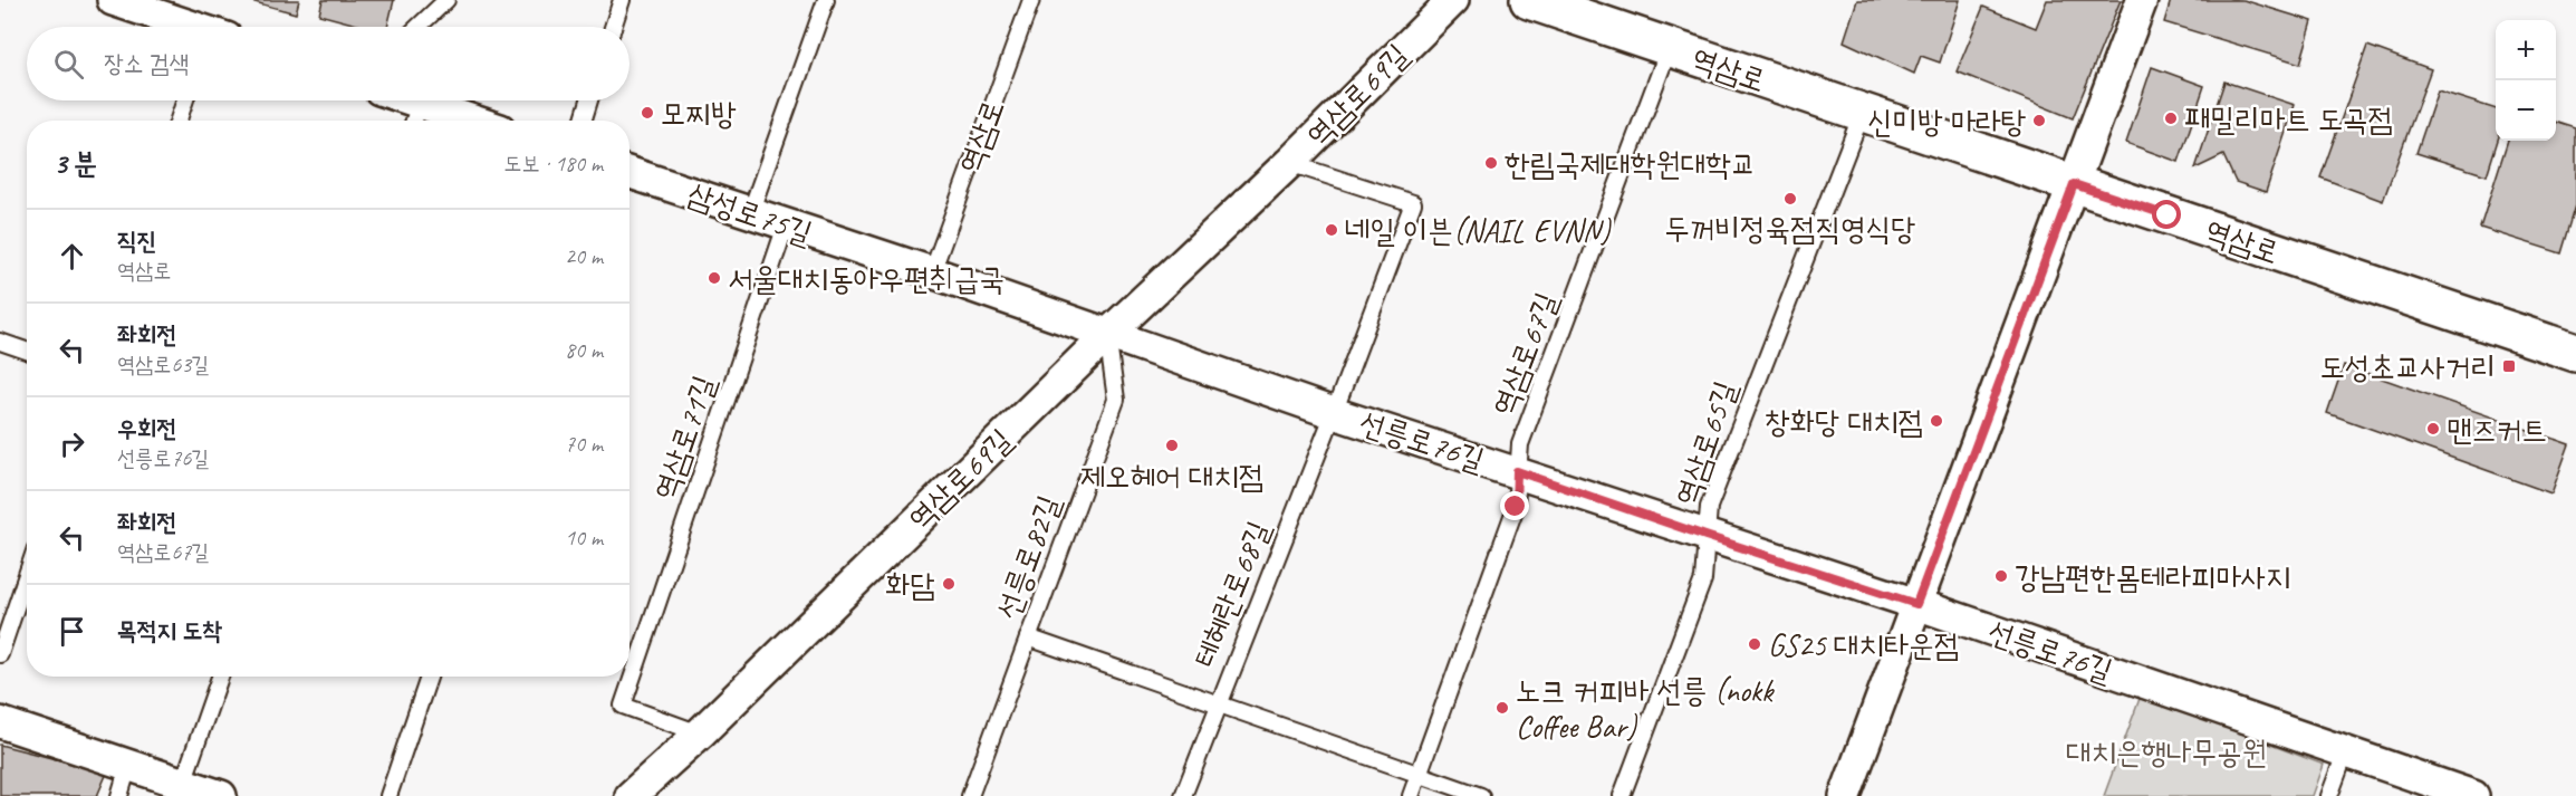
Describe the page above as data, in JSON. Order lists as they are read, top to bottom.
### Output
{
  "streets": {
    "main road": ["역삼로"],
    "street": ["역삼로69길", "삼성로75길", "선릉로76길"],
    "lane": [
      "역삼로67길",
      "역삼로71길",
      "역삼로65길",
      "선릉로82길",
      "테헤란로68길"
    ]
  },
  "crossings": [
    ["역삼로", "삼성로75길"],
    ["역삼로", "역삼로67길"],
    ["역삼로", "역삼로65길"],
    ["역삼로69길", "삼성로75길"],
    ["역삼로69길", "역삼로71길"],
    ["역삼로69길", "선릉로76길"],
    ["역삼로69길", "선릉로82길"],
    ["역삼로69길", "테헤란로68길"],
    ["삼성로75길", "역삼로71길"],
    ["삼성로75길", "선릉로76길"],
    ["삼성로75길", "선릉로82길"],
    ["역삼로67길", "선릉로76길"],
    ["선릉로76길", "역삼로65길"],
    ["선릉로76길", "선릉로82길"],
    ["선릉로76길", "테헤란로68길"]
  ],
  "parks": ["대치은행나무공원"],
  "places": {
    "other": [
      "모찌방",
      "패밀리마트 도곡점",
      "신미방 마라탕",
      "한림국제대학원대학교",
      "두꺼비정육점직영식당",
      "네일 이븐(NAIL EVNN)",
      "서울대치동아우편취급국",
      "창화당 대치점",
      "맨즈커트",
      "제오헤어 대치점",
      "강남편한몸테라피마사지",
      "화담",
      "GS25 대치타운점",
      "노크 커피바 선릉 (nokk Coffee Bar)"
    ],
    "transit": ["도성초교사거리"]
  },
  "page": {
    "map_buttons": ["+", "−"],
    "search": "장소 검색",
    "heading": ["3 분", "도보 · 180 m"],
    "list": [
      ["직진", "역삼로", "20 m"],
      ["좌회전", "역삼로63길", "80 m"],
      ["우회전", "선릉로76길", "70 m"],
      ["좌회전", "역삼로67길", "10 m"],
      "목적지 도착"
    ]
  }
}
